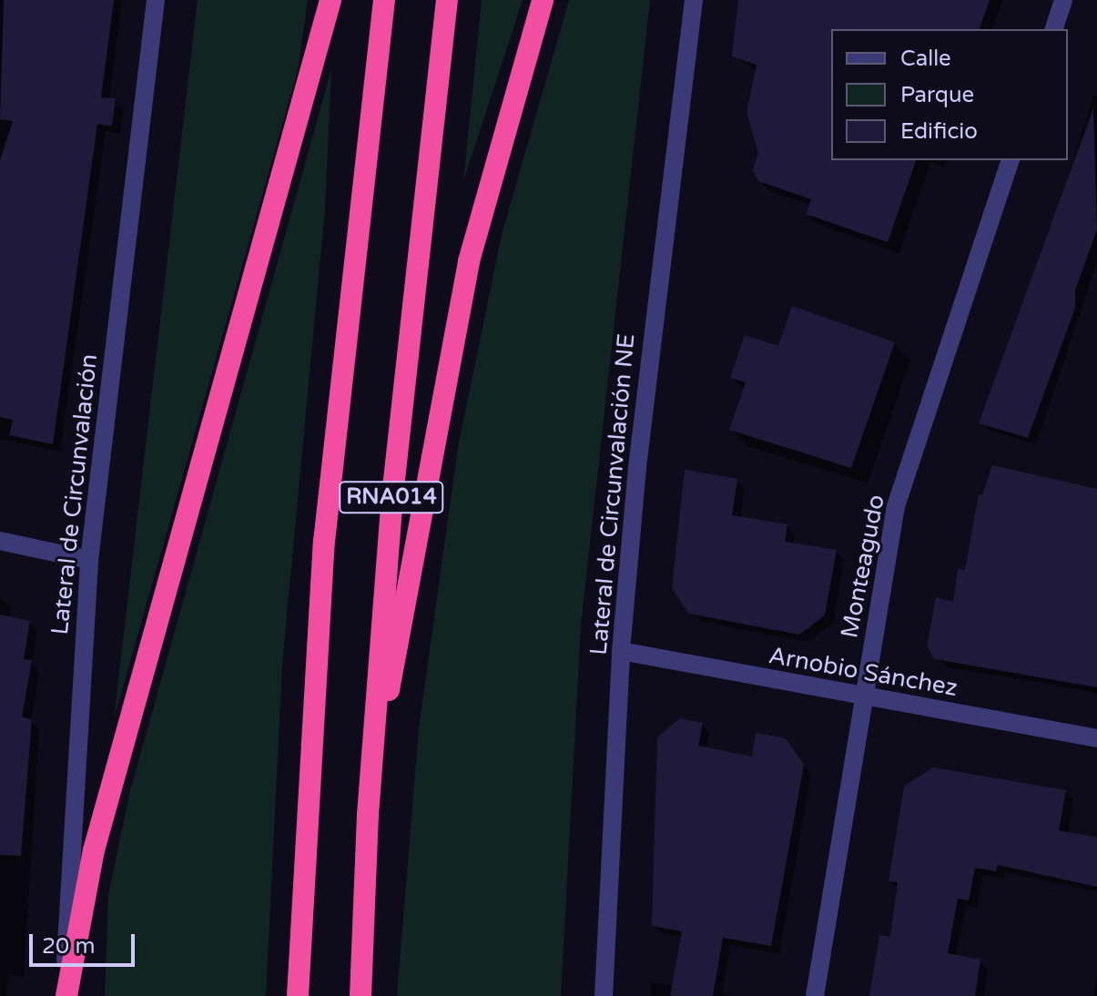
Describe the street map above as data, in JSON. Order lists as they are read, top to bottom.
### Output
{
  "streets": {
    "highway": ["RNA014"],
    "street": [
      "Lateral de Circunvalación",
      "Lateral de Circunvalación NE",
      "Monteagudo",
      "Arnobio Sánchez"
    ]
  },
  "crossings": [
    ["Lateral de Circunvalación NE", "Arnobio Sánchez"],
    ["Monteagudo", "Arnobio Sánchez"]
  ],
  "legend": ["Calle", "Parque", "Edificio"],
  "scale_bar": "20 m"
}
